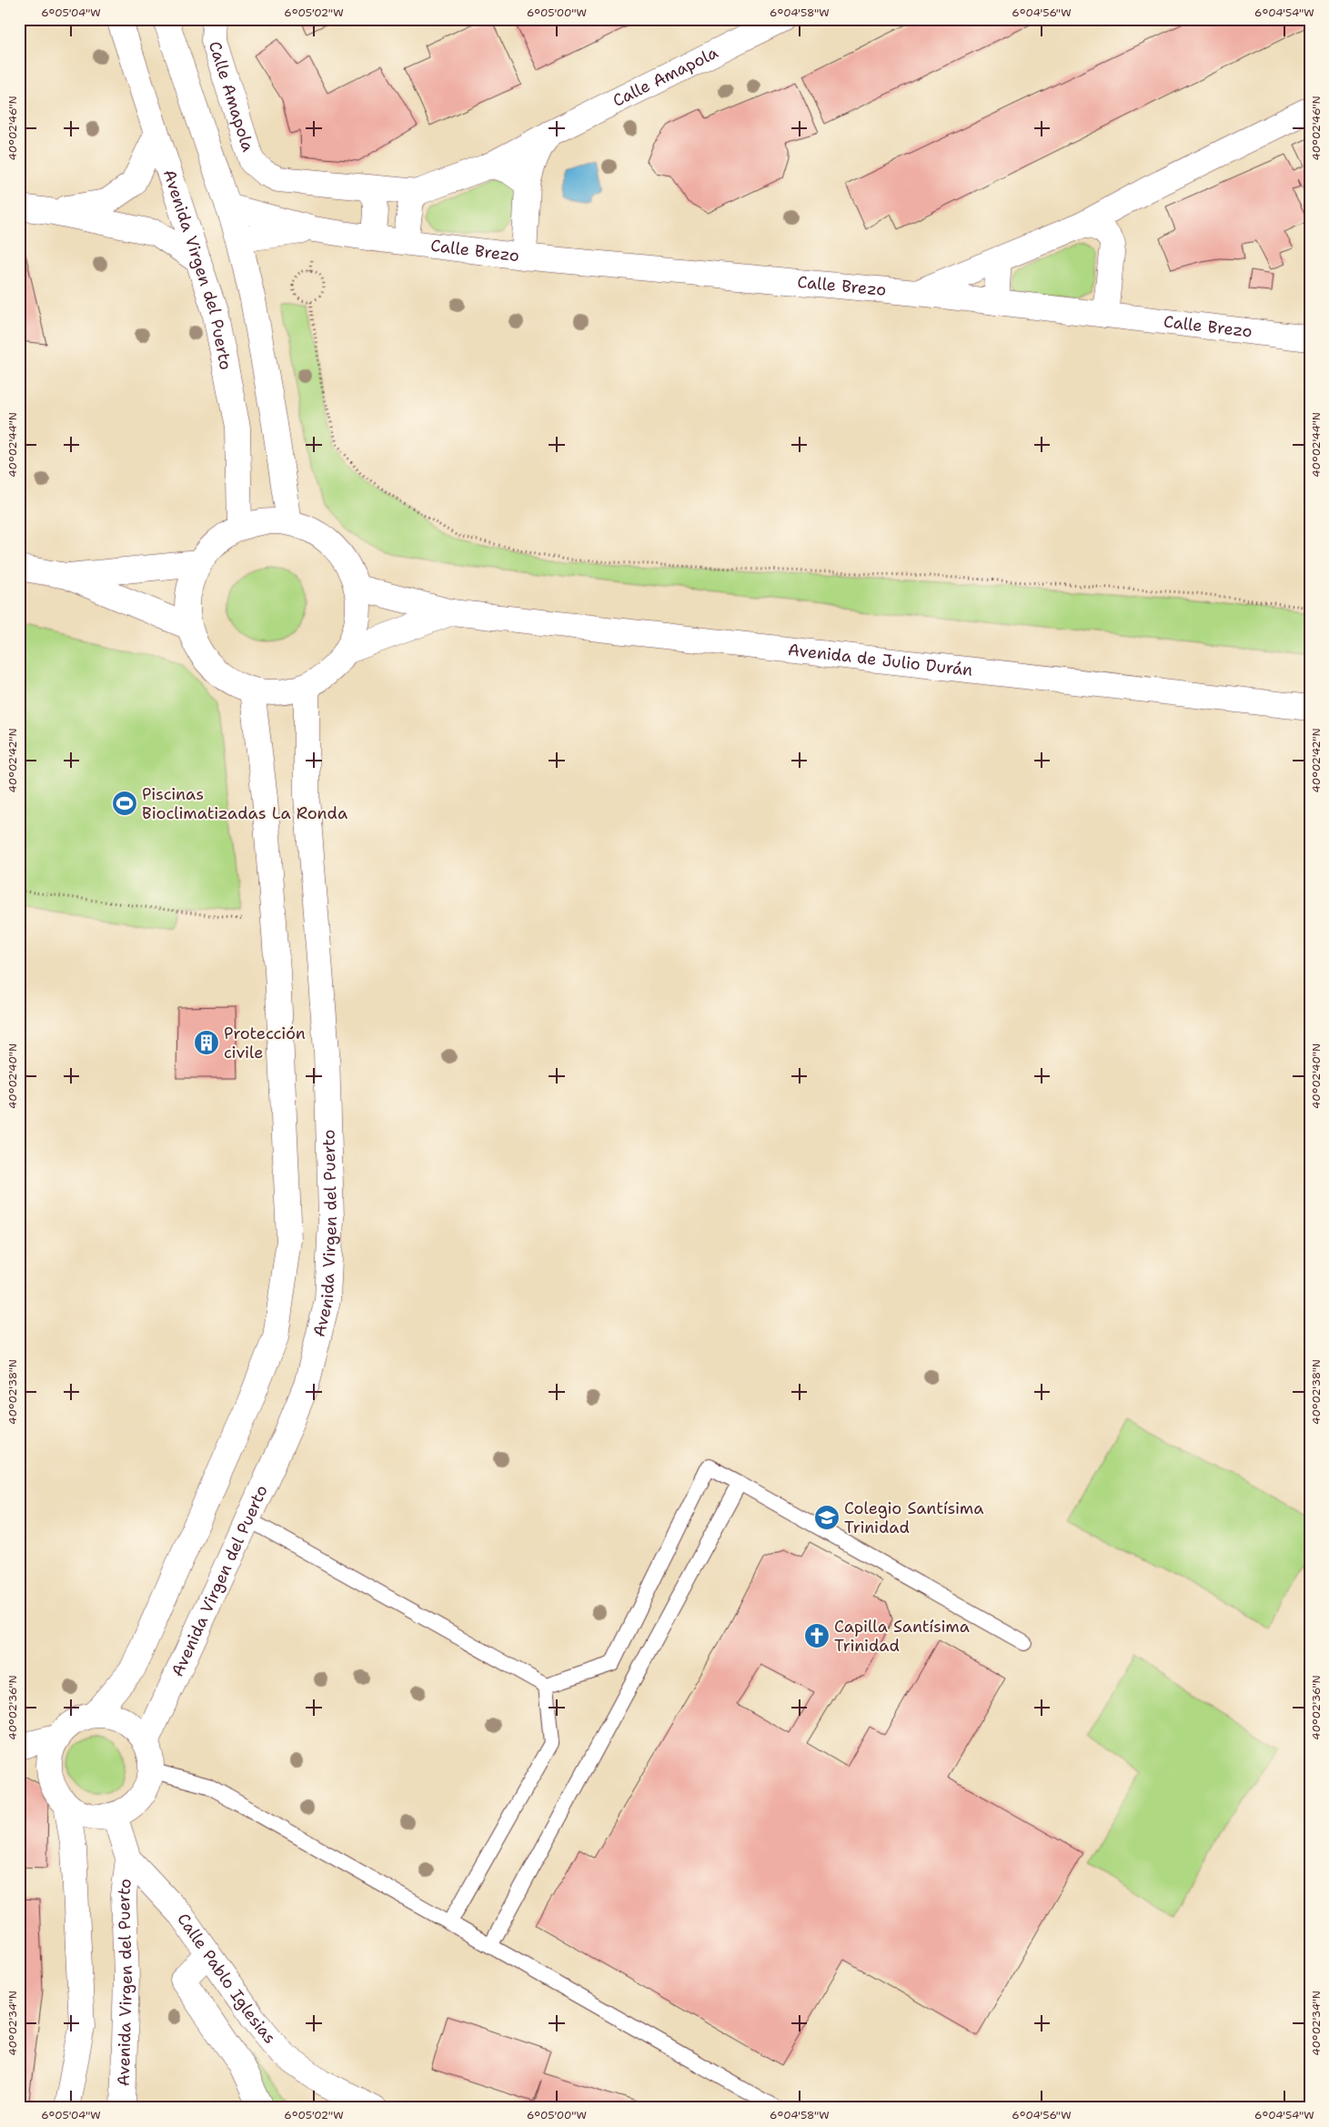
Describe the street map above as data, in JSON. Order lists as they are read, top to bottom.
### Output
{
  "streets": {
    "street": [
      "Calle Amapola",
      "Calle Brezo",
      "Avenida Virgen del Puerto",
      "Avenida de Julio Durán",
      "Calle Pablo Iglesias"
    ]
  },
  "crossings": [
    ["Calle Amapola", "Calle Brezo"],
    ["Avenida Virgen del Puerto", "Calle Pablo Iglesias"]
  ],
  "places": {
    "sports": ["Piscinas Bioclimatizadas La Ronda"],
    "building": ["Protección civile"],
    "school or university": ["Colegio Santísima Trinidad"],
    "church": ["Capilla Santísima Trinidad"]
  },
  "coordinates": [
    "6°05'04\"W",
    "6°05'02\"W",
    "6°05'00\"W",
    "6°04'58\"W",
    "6°04'56\"W",
    "6°04'54\"W",
    "40°02'46\"N",
    "40°02'44\"N",
    "40°02'42\"N",
    "40°02'40\"N",
    "40°02'38\"N",
    "40°02'36\"N",
    "40°02'34\"N"
  ]
}
